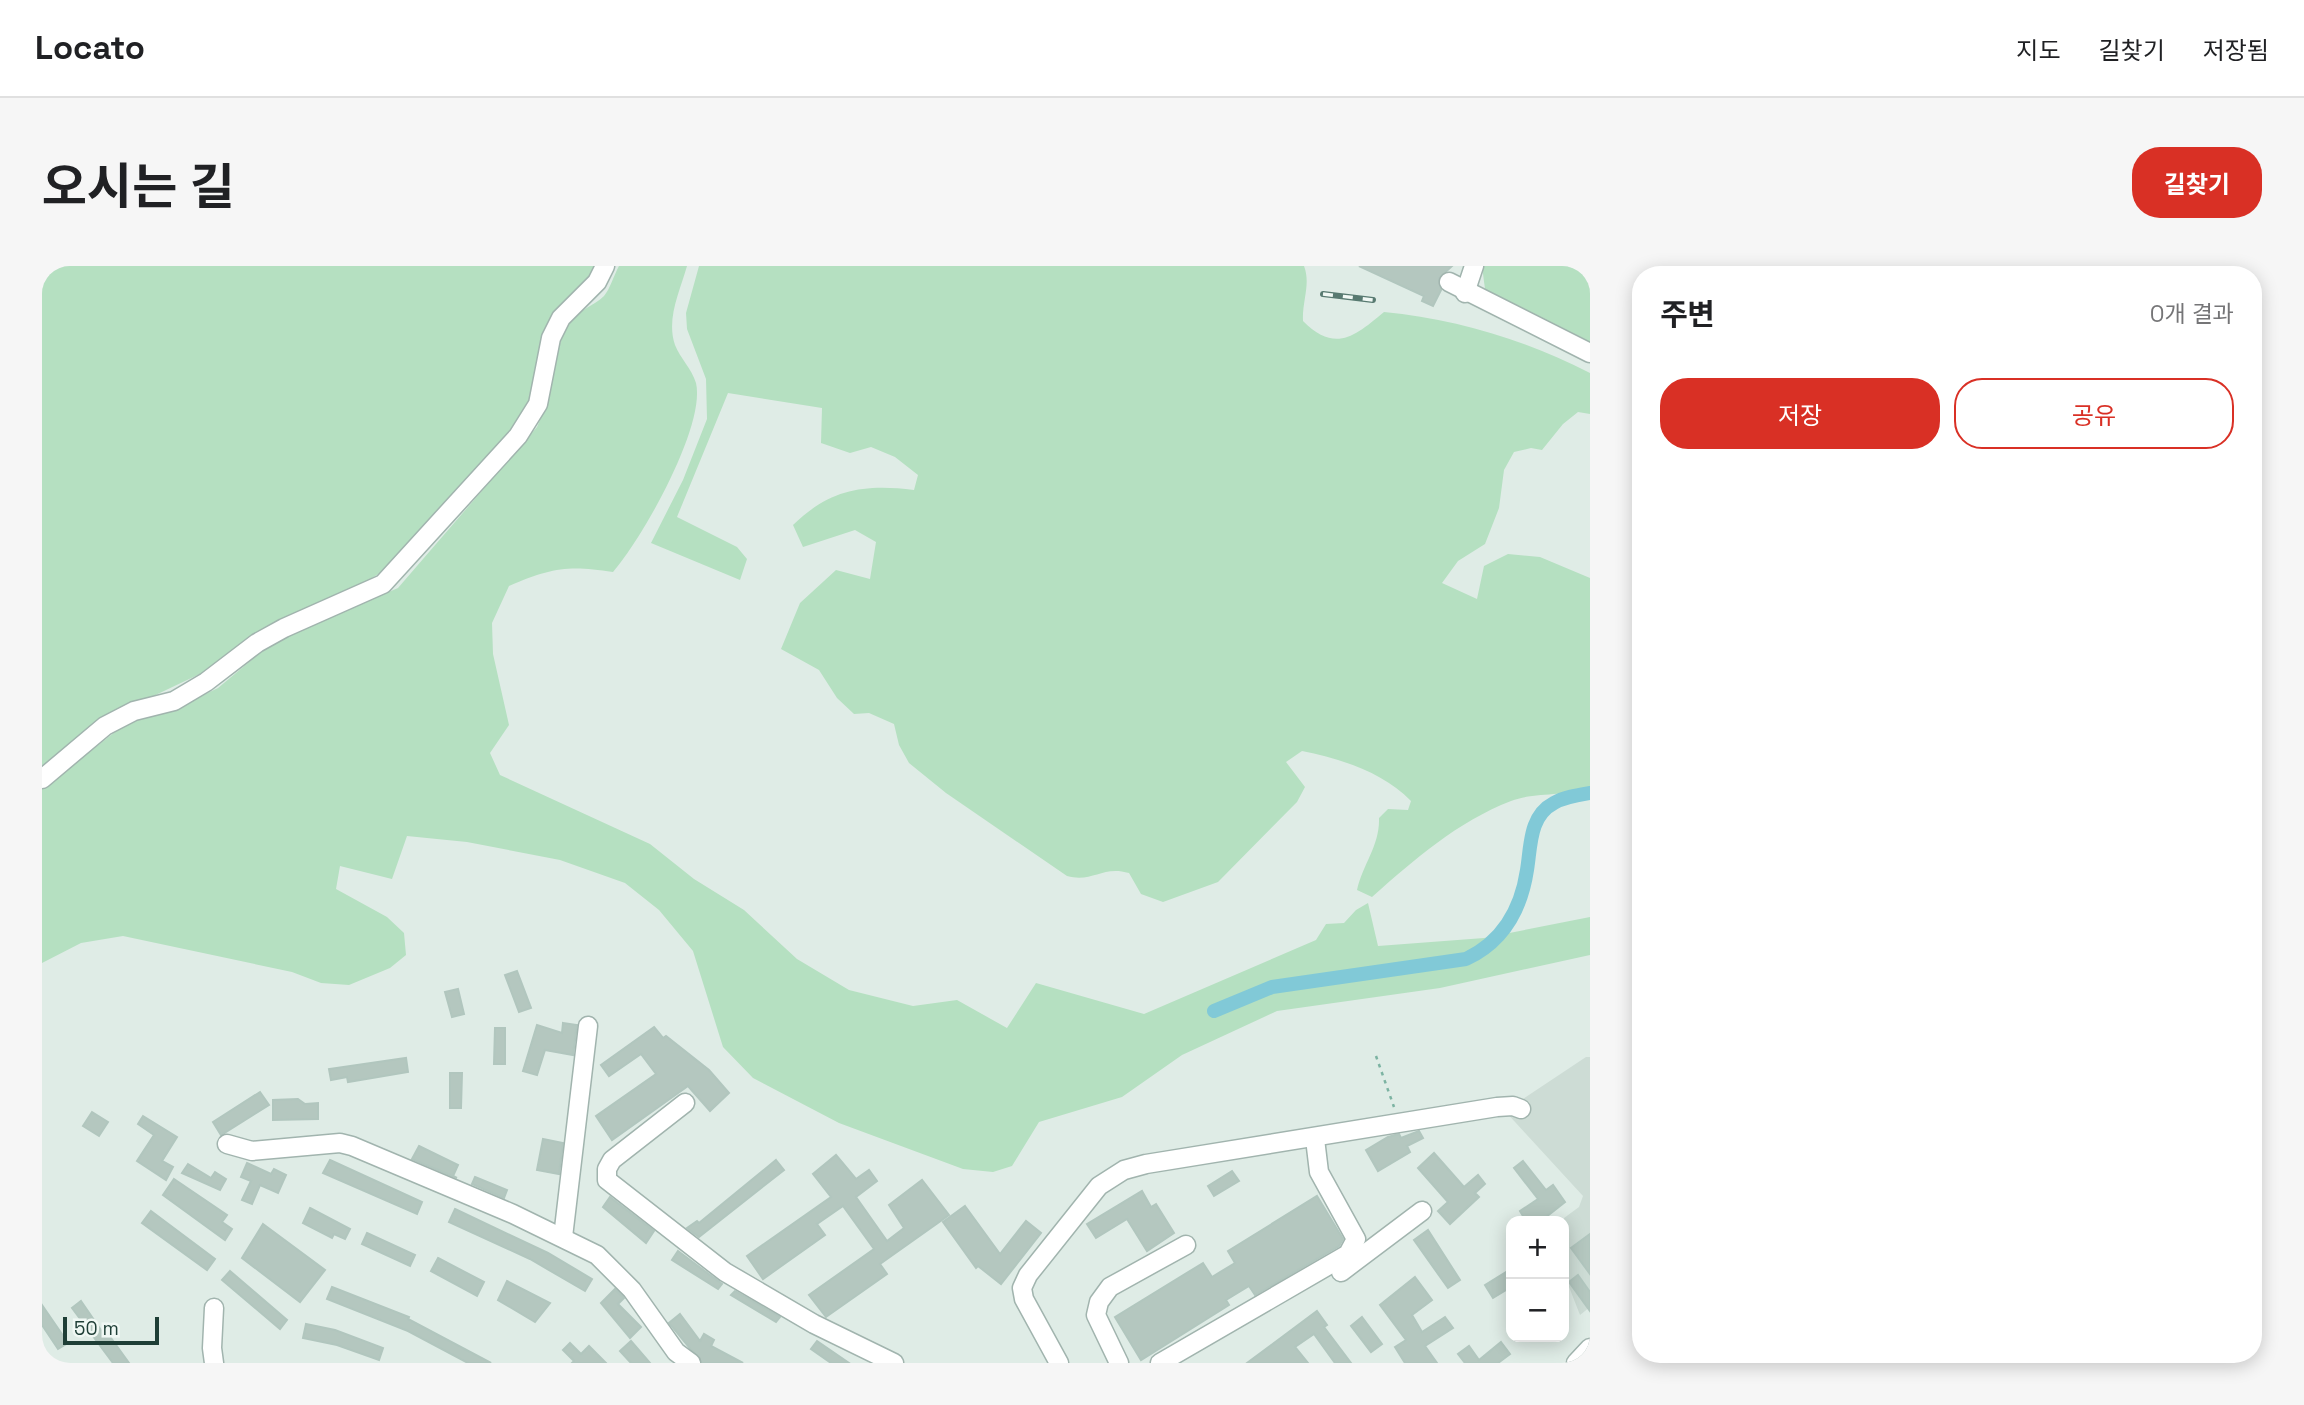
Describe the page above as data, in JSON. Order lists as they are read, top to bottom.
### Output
{
  "scale_bar": "50 m",
  "page": {
    "header": "Locato",
    "nav": ["지도", "길찾기", "저장됨"],
    "title": "오시는 길",
    "buttons": [
      "길찾기",
      ["저장", "공유"]
    ],
    "heading": ["주변", "0개 결과"],
    "map_buttons": ["+", "−"],
    "scale": "50 m"
  }
}
